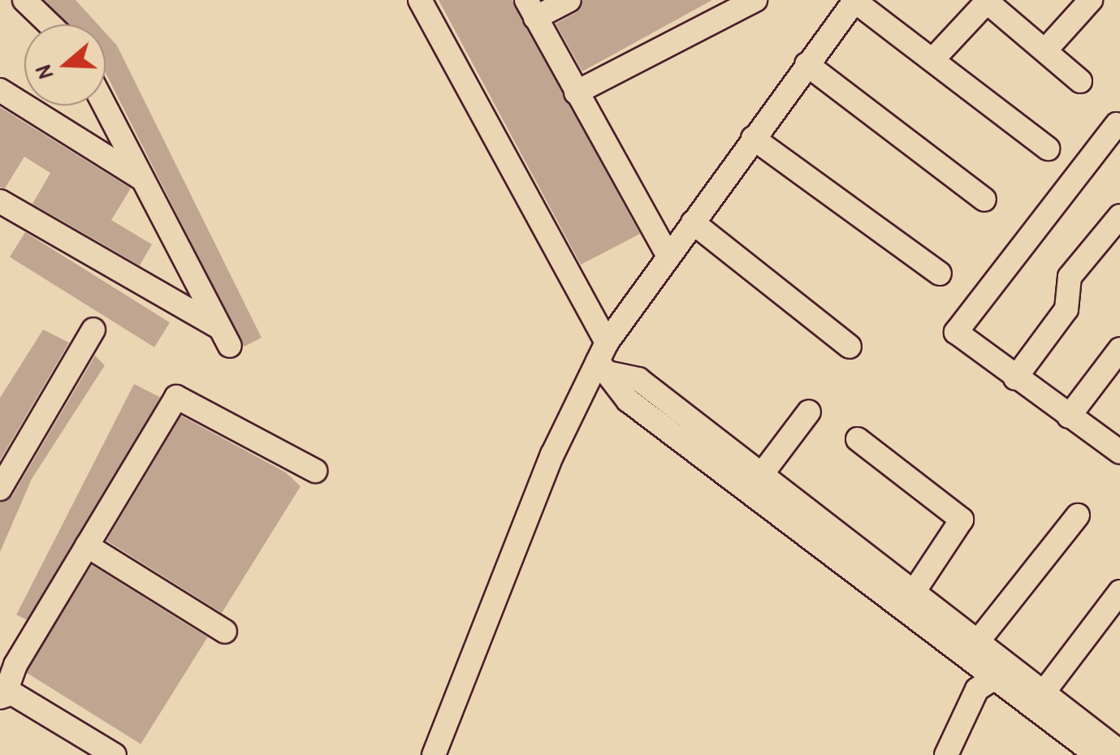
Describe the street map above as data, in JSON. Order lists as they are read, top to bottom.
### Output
{
  "north": "left"
}
